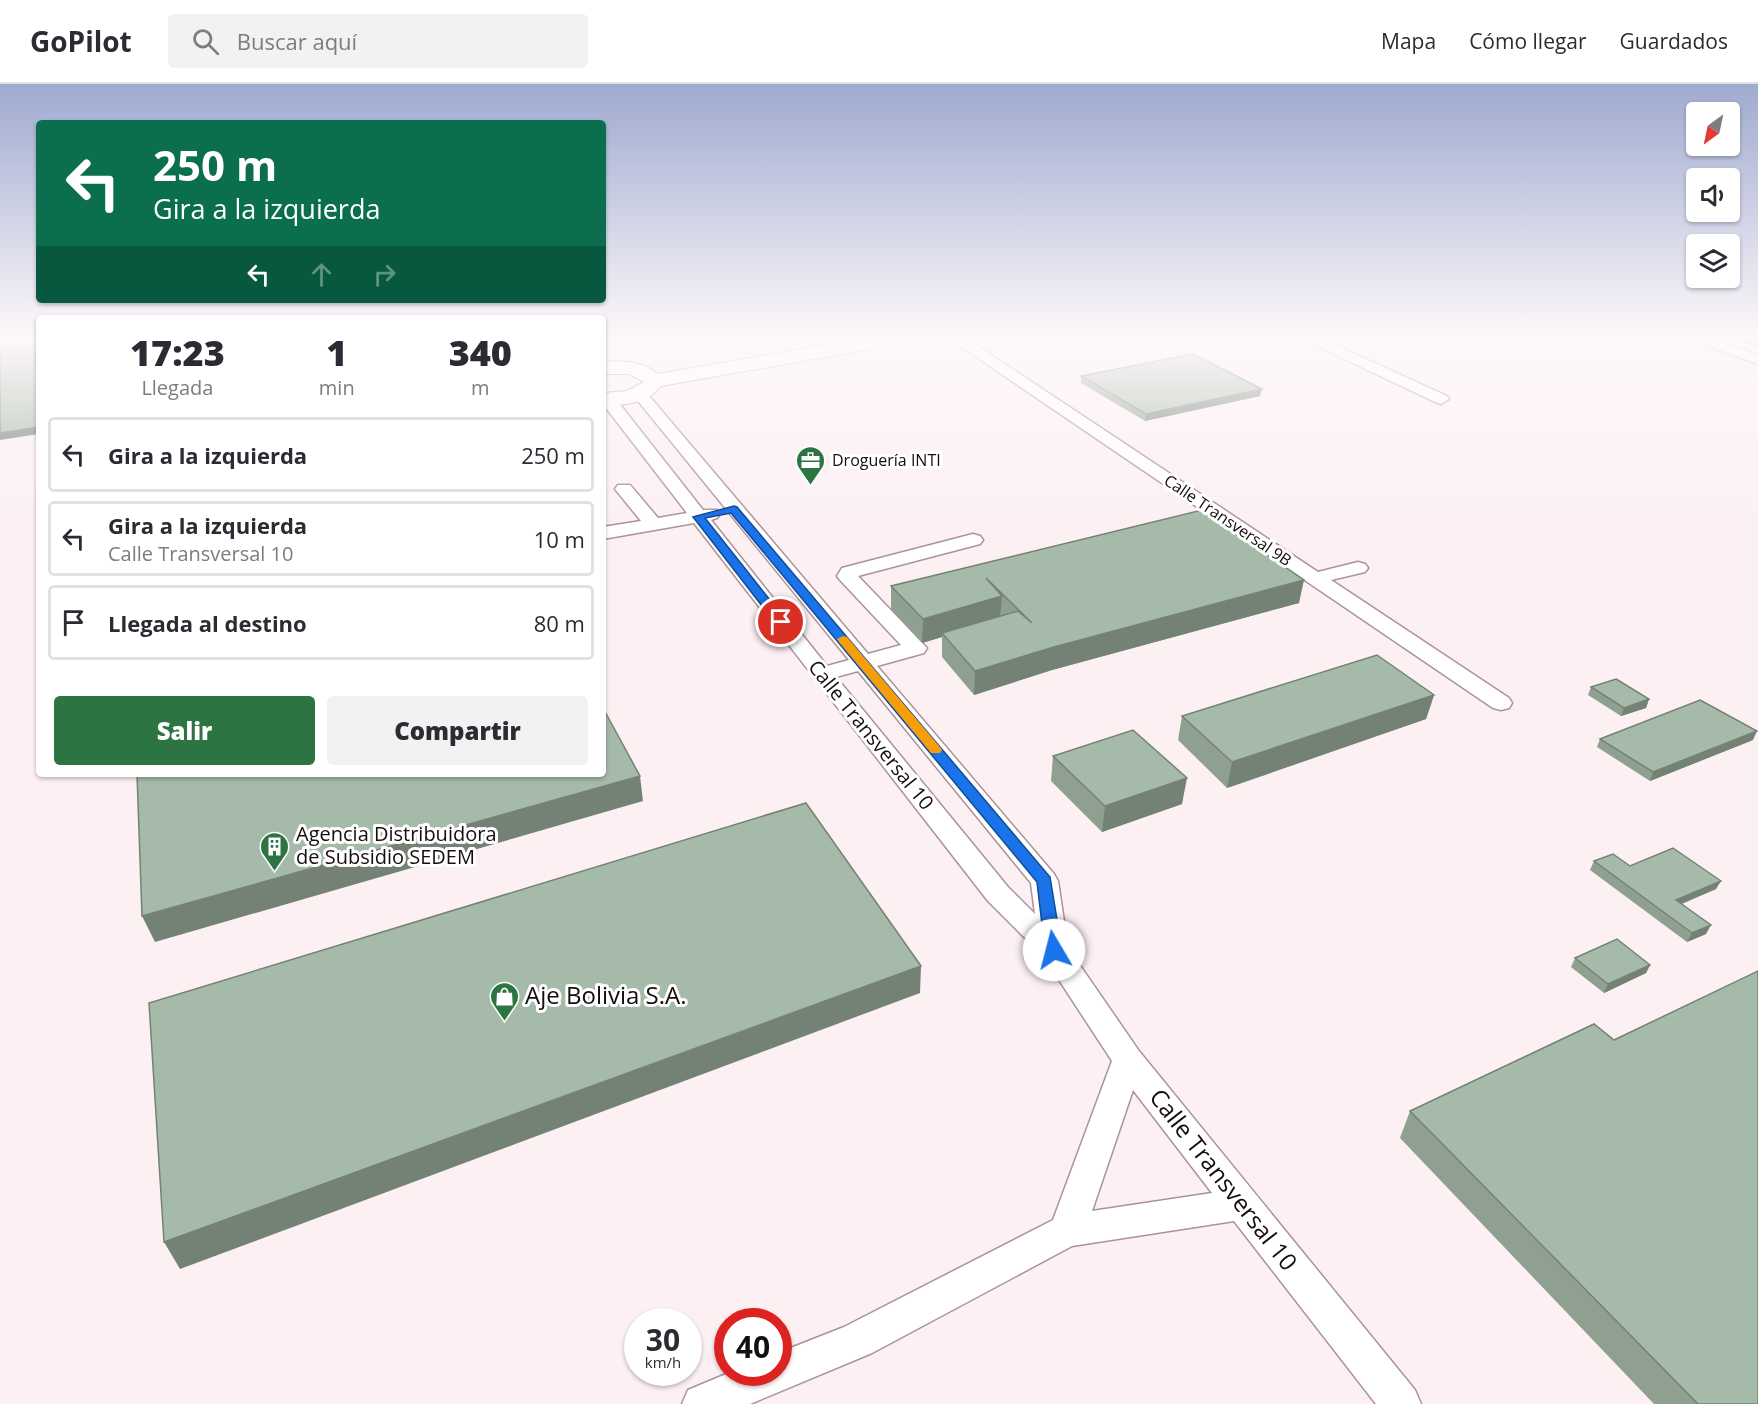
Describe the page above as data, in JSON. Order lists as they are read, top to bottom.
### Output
{
  "streets": {
    "street": ["Calle Transversal 9B", "Calle Transversal 10"]
  },
  "places": {
    "office": ["Droguería INTI"],
    "building": ["Agencia Distribuidora de Subsidio SEDEM"],
    "shop": ["Aje Bolivia S.A."]
  },
  "north": "bottom left",
  "page": {
    "header": "GoPilot",
    "search": "Buscar aquí",
    "nav": ["Mapa", "Cómo llegar", "Guardados"],
    "turn": ["250 m", "Gira a la izquierda"],
    "eta": [
      "17:23",
      "Llegada",
      "1",
      "min",
      "340",
      "m"
    ],
    "list": [
      {
        "name": "Gira a la izquierda",
        "value": "250 m"
      },
      {
        "name": "Gira a la izquierda",
        "note": "Calle Transversal 10",
        "value": "10 m"
      },
      {
        "name": "Llegada al destino",
        "value": "80 m"
      }
    ],
    "buttons": ["Salir", "Compartir"],
    "speed": "30 km/h",
    "limit": "40"
  }
}
